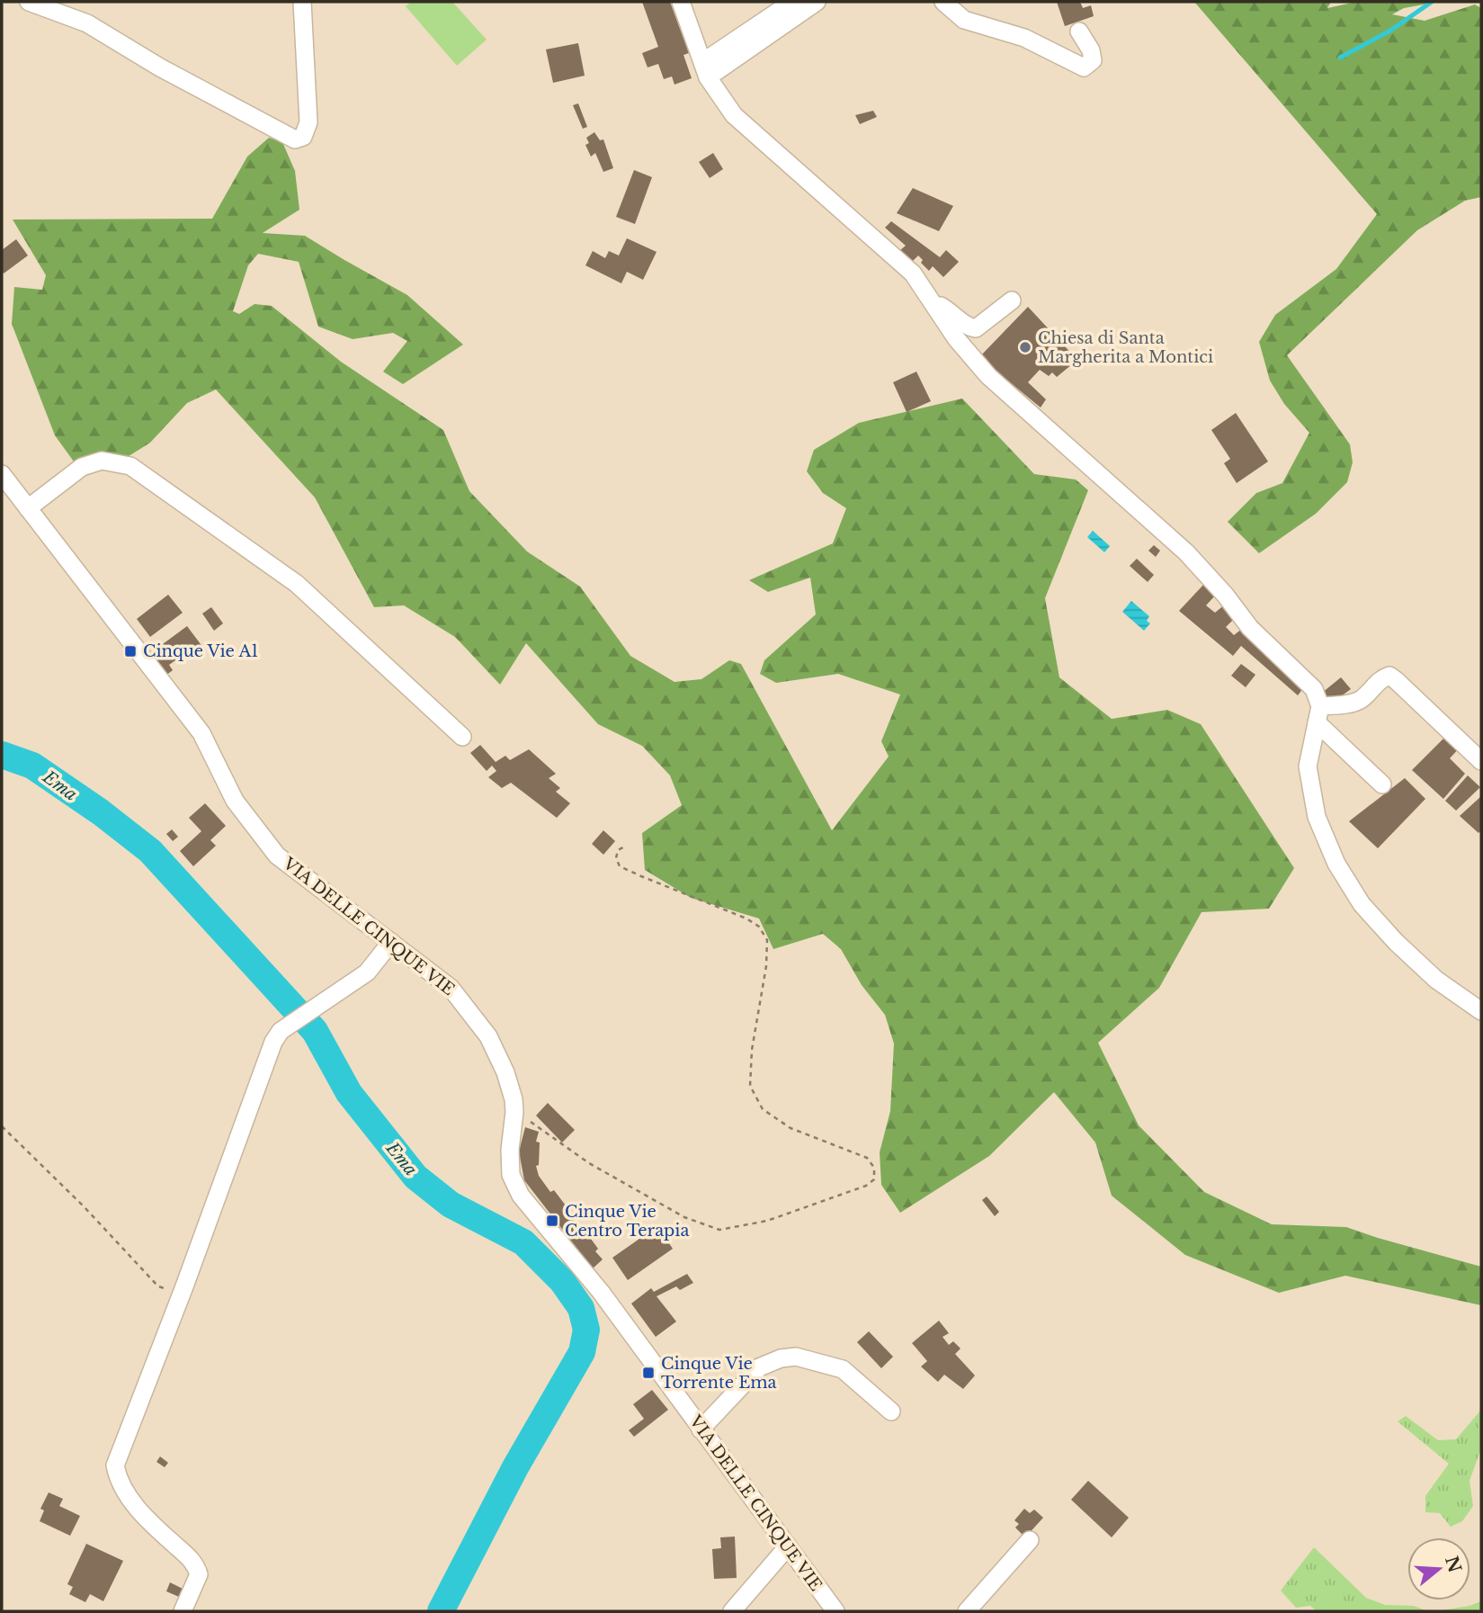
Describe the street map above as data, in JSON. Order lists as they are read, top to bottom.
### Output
{
  "streets": {
    "street": ["VIA DELLE CINQUE VIE"]
  },
  "water": ["Ema"],
  "places": {
    "other": ["Chiesa di Santa Margherita a Montici"],
    "transit": ["Cinque Vie A1", "Cinque Vie Centro Terapia", "Cinque Vie Torrente Ema"]
  },
  "north": "right"
}
